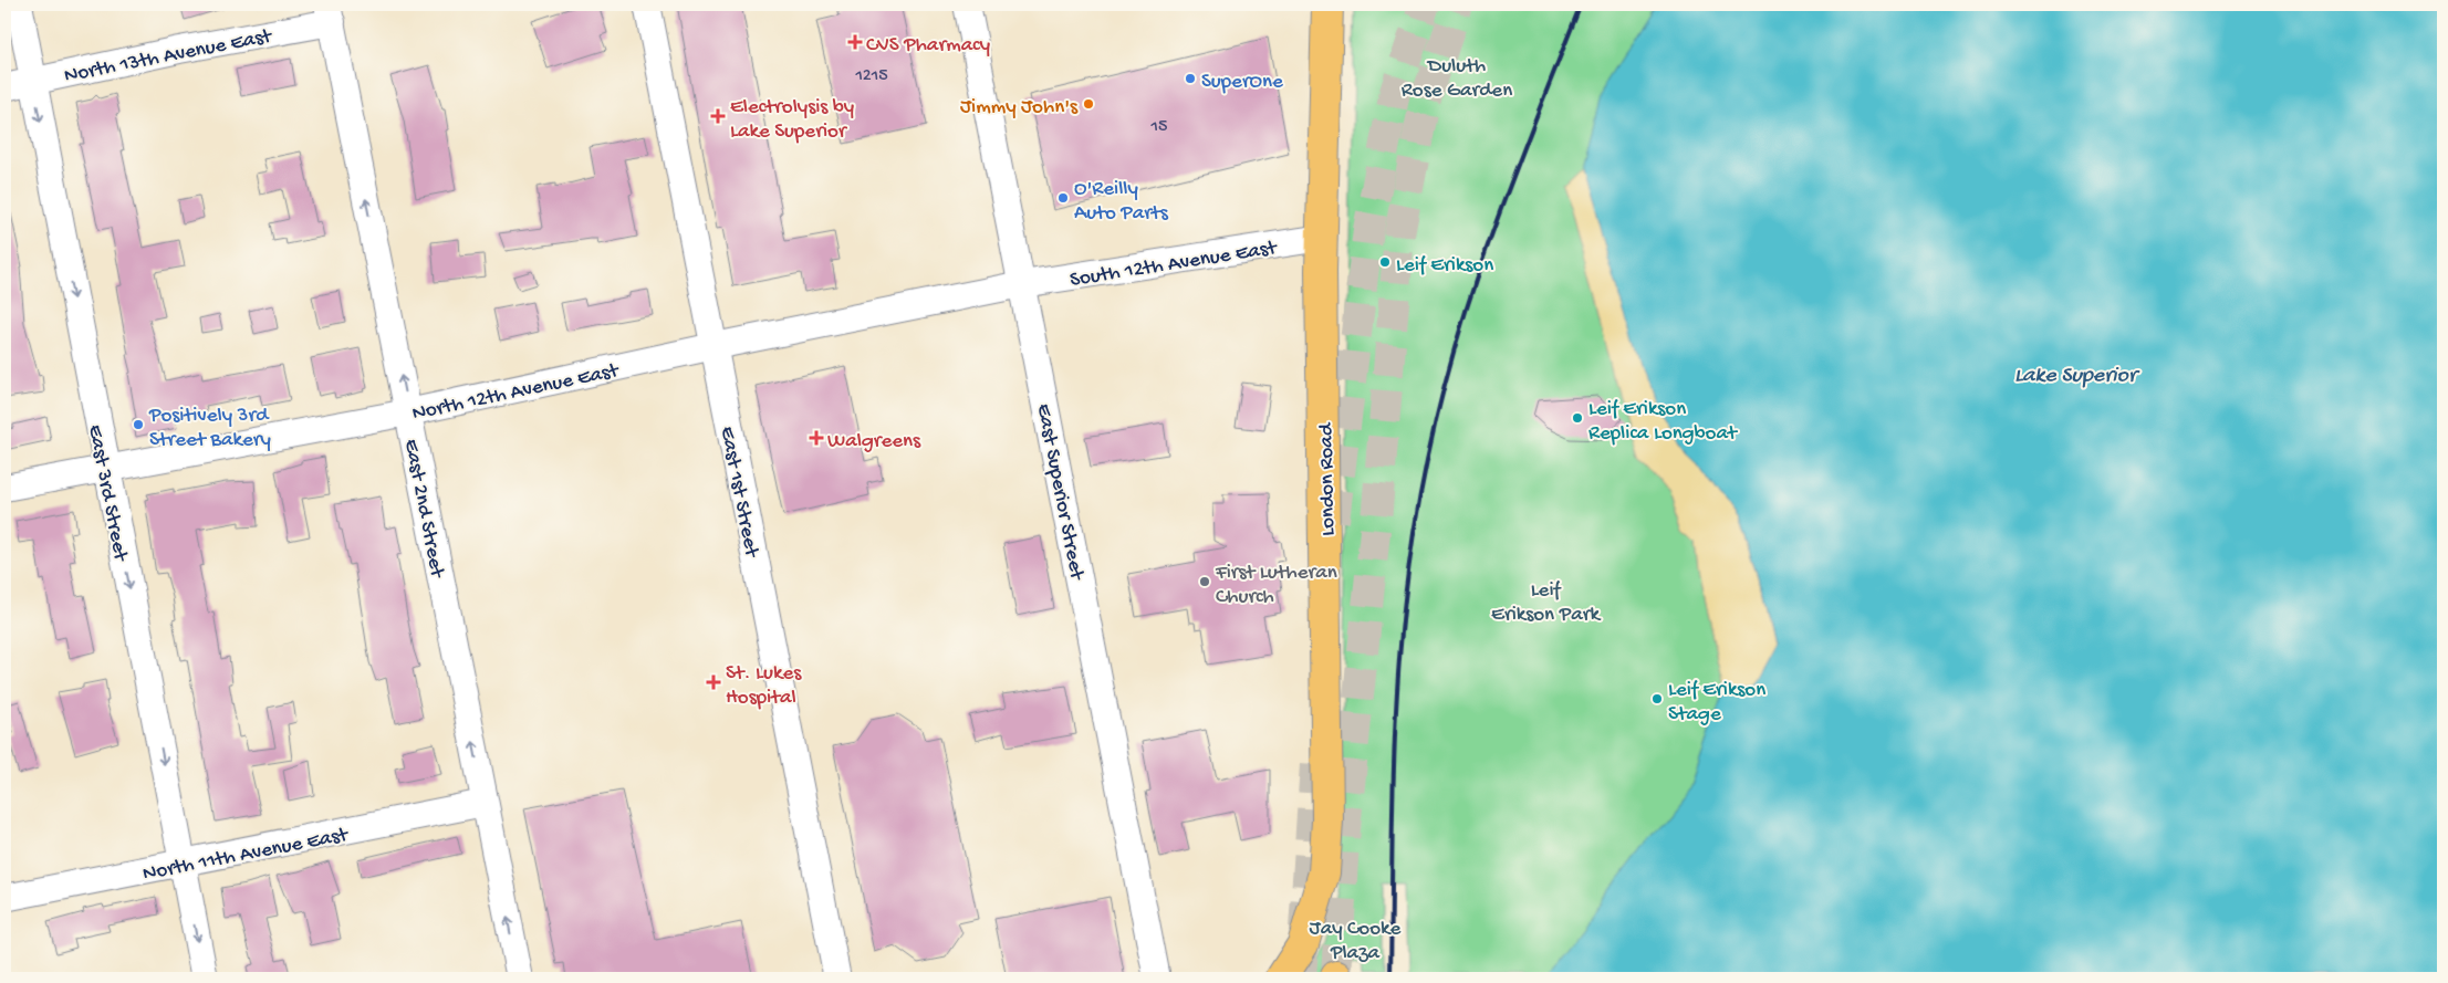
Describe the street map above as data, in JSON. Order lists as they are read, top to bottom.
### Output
{
  "streets": {
    "main road": ["London Road"],
    "street": [
      "North 13th Avenue East",
      "South 12th Avenue East",
      "North 12th Avenue East",
      "East 1st Street",
      "East Superior Street",
      "East 3rd Street",
      "East 2nd Street",
      "North 11th Avenue East"
    ]
  },
  "crossings": [
    ["North 13th Avenue East", "East 3rd Street"],
    ["North 13th Avenue East", "East 2nd Street"],
    ["South 12th Avenue East", "North 12th Avenue East"],
    ["South 12th Avenue East", "London Road"],
    ["South 12th Avenue East", "East Superior Street"],
    ["North 12th Avenue East", "East 1st Street"],
    ["North 12th Avenue East", "East Superior Street"],
    ["North 12th Avenue East", "East 3rd Street"],
    ["North 12th Avenue East", "East 2nd Street"],
    ["East 3rd Street", "North 11th Avenue East"],
    ["East 2nd Street", "North 11th Avenue East"]
  ],
  "one_way": ["East 3rd Street", "East 2nd Street"],
  "water": ["Lake Superior"],
  "parks": ["Duluth Rose Garden", "Leif Erikson Park", "Jay Cooke Plaza"],
  "places": {
    "health": [
      "CVS Pharmacy",
      "Electrolysis by Lake Superior",
      "Walgreens",
      "St. Lukes Hospital"
    ],
    "other": [
      "SuperOne",
      "Jimmy John's",
      "O'Reilly Auto Parts",
      "Leif Erikson",
      "Leif Erikson Replica Longboat",
      "Positively 3rd Street Bakery",
      "First Lutheran Church",
      "Leif Erikson Stage"
    ]
  },
  "house_numbers": ["1215", "15"]
}
